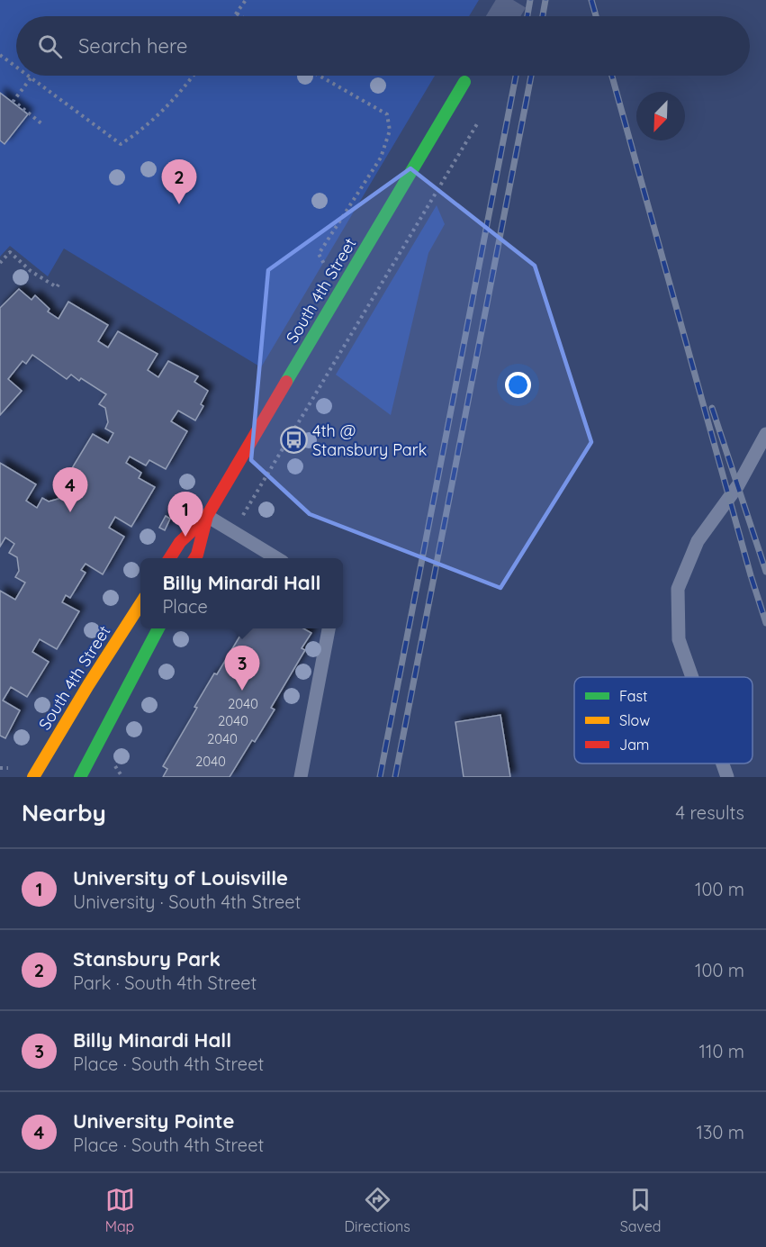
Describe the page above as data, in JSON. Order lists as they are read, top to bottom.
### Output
{
  "streets": {
    "main road": ["South 4th Street"]
  },
  "places": {
    "bus stop": ["4th @ Stansbury Park"]
  },
  "house_numbers": [
    "2040",
    "2040",
    "2040",
    "2040"
  ],
  "legend": ["Fast", "Slow", "Jam"],
  "north": "bottom left",
  "page": {
    "search": "Search here",
    "pins": [
      "2",
      "4",
      "1",
      "3"
    ],
    "popup": ["Billy Minardi Hall", "Place"],
    "heading": ["Nearby", "4 results"],
    "list": [
      {
        "mark": "1",
        "name": "University of Louisville",
        "note": "University · South 4th Street",
        "value": "100 m"
      },
      {
        "mark": "2",
        "name": "Stansbury Park",
        "note": "Park · South 4th Street",
        "value": "100 m"
      },
      {
        "mark": "3",
        "name": "Billy Minardi Hall",
        "note": "Place · South 4th Street",
        "value": "110 m"
      },
      {
        "mark": "4",
        "name": "University Pointe",
        "note": "Place · South 4th Street",
        "value": "130 m"
      }
    ],
    "nav": ["Map", "Directions", "Saved"]
  }
}
